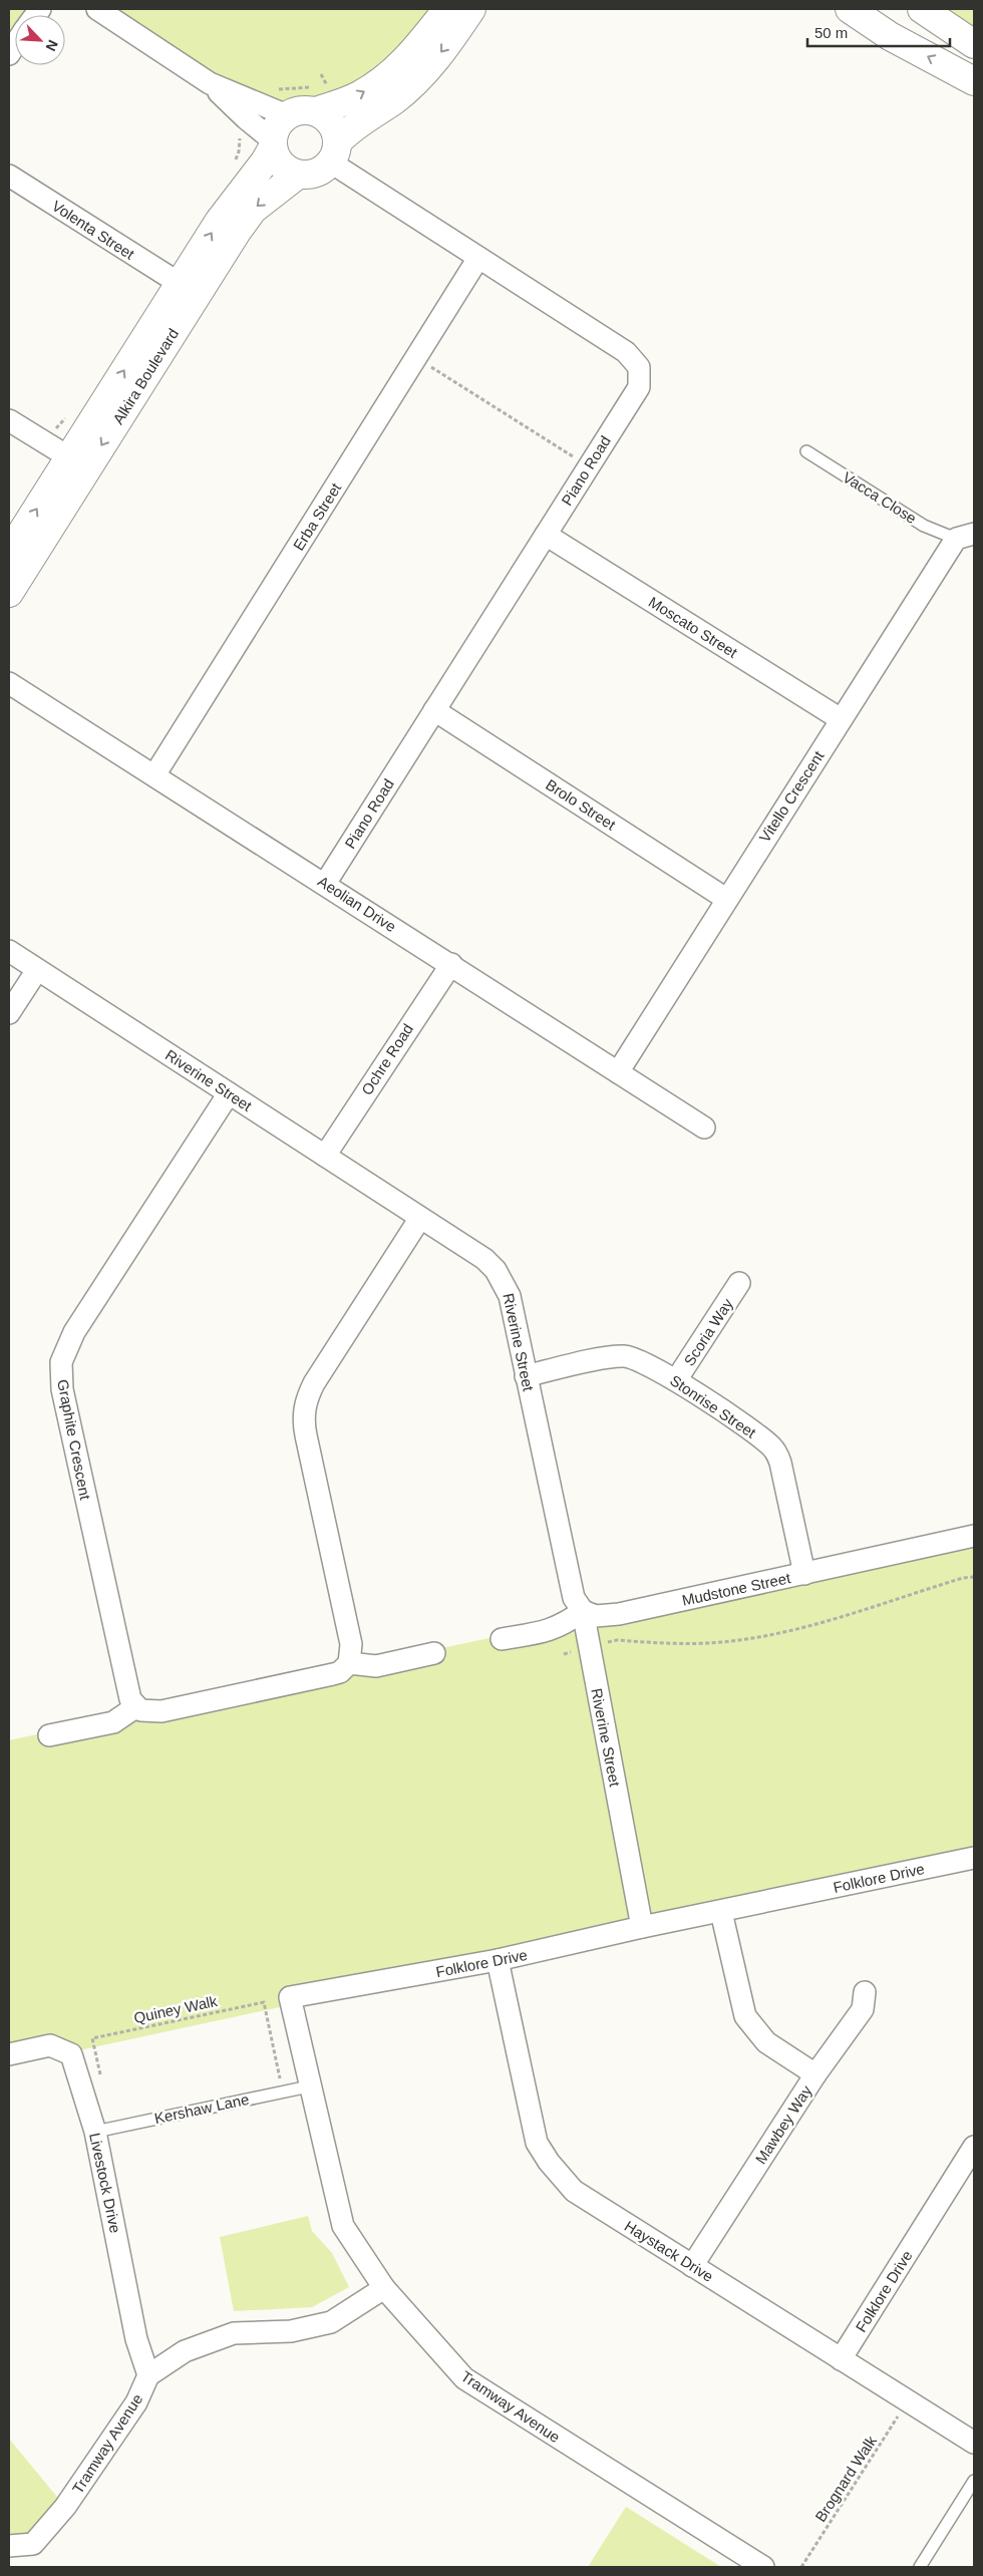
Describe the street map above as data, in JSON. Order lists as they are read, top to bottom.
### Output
{
  "streets": {
    "street": [
      "Volenta Street",
      "Alkira Boulevard",
      "Piano Road",
      "Erba Street",
      "Moscato Street",
      "Vitello Crescent",
      "Brolo Street",
      "Aeolian Drive",
      "Ochre Road",
      "Riverine Street",
      "Scoria Way",
      "Stonrise Street",
      "Graphite Crescent",
      "Mudstone Street",
      "Folklore Drive",
      "Mawbey Way",
      "Livestock Drive",
      "Haystack Drive",
      "Tramway Avenue"
    ],
    "lane": ["Vacca Close", "Kershaw Lane"],
    "path": ["Quiney Walk", "Brognard Walk"]
  },
  "crossings": [
    ["Volenta Street", "Alkira Boulevard"],
    ["Alkira Boulevard", "Piano Road"],
    ["Piano Road", "Erba Street"],
    ["Piano Road", "Moscato Street"],
    ["Piano Road", "Brolo Street"],
    ["Piano Road", "Aeolian Drive"],
    ["Vacca Close", "Vitello Crescent"],
    ["Erba Street", "Aeolian Drive"],
    ["Moscato Street", "Vitello Crescent"],
    ["Vitello Crescent", "Brolo Street"],
    ["Vitello Crescent", "Aeolian Drive"],
    ["Aeolian Drive", "Ochre Road"],
    ["Ochre Road", "Riverine Street"],
    ["Riverine Street", "Stonrise Street"],
    ["Riverine Street", "Graphite Crescent"],
    ["Riverine Street", "Mudstone Street"],
    ["Riverine Street", "Folklore Drive"],
    ["Scoria Way", "Stonrise Street"],
    ["Stonrise Street", "Mudstone Street"],
    ["Folklore Drive", "Kershaw Lane"],
    ["Folklore Drive", "Mawbey Way"],
    ["Folklore Drive", "Haystack Drive"],
    ["Folklore Drive", "Tramway Avenue"],
    ["Quiney Walk", "Kershaw Lane"],
    ["Kershaw Lane", "Livestock Drive"],
    ["Mawbey Way", "Haystack Drive"],
    ["Livestock Drive", "Tramway Avenue"],
    ["Haystack Drive", "Brognard Walk"]
  ],
  "scale_bar": "50 m",
  "north": "bottom right"
}
